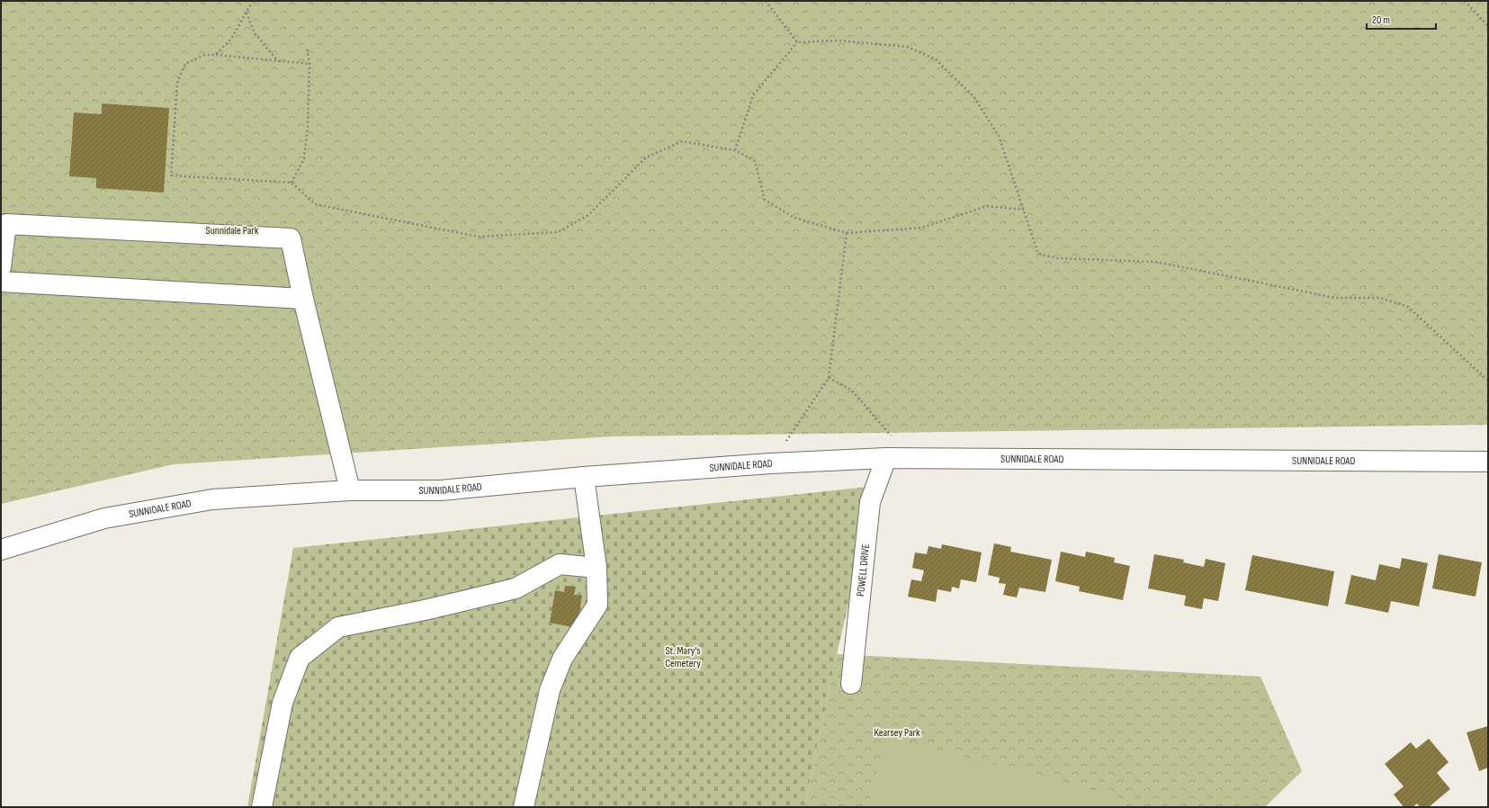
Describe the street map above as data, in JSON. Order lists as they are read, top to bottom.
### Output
{
  "streets": {
    "main road": ["SUNNIDALE ROAD", "POWELL DRIVE"]
  },
  "crossings": [
    ["SUNNIDALE ROAD", "POWELL DRIVE"]
  ],
  "parks": ["Sunnidale Park", "St. Mary's Cemetery", "Kearsey Park"],
  "scale_bar": "20 m"
}
